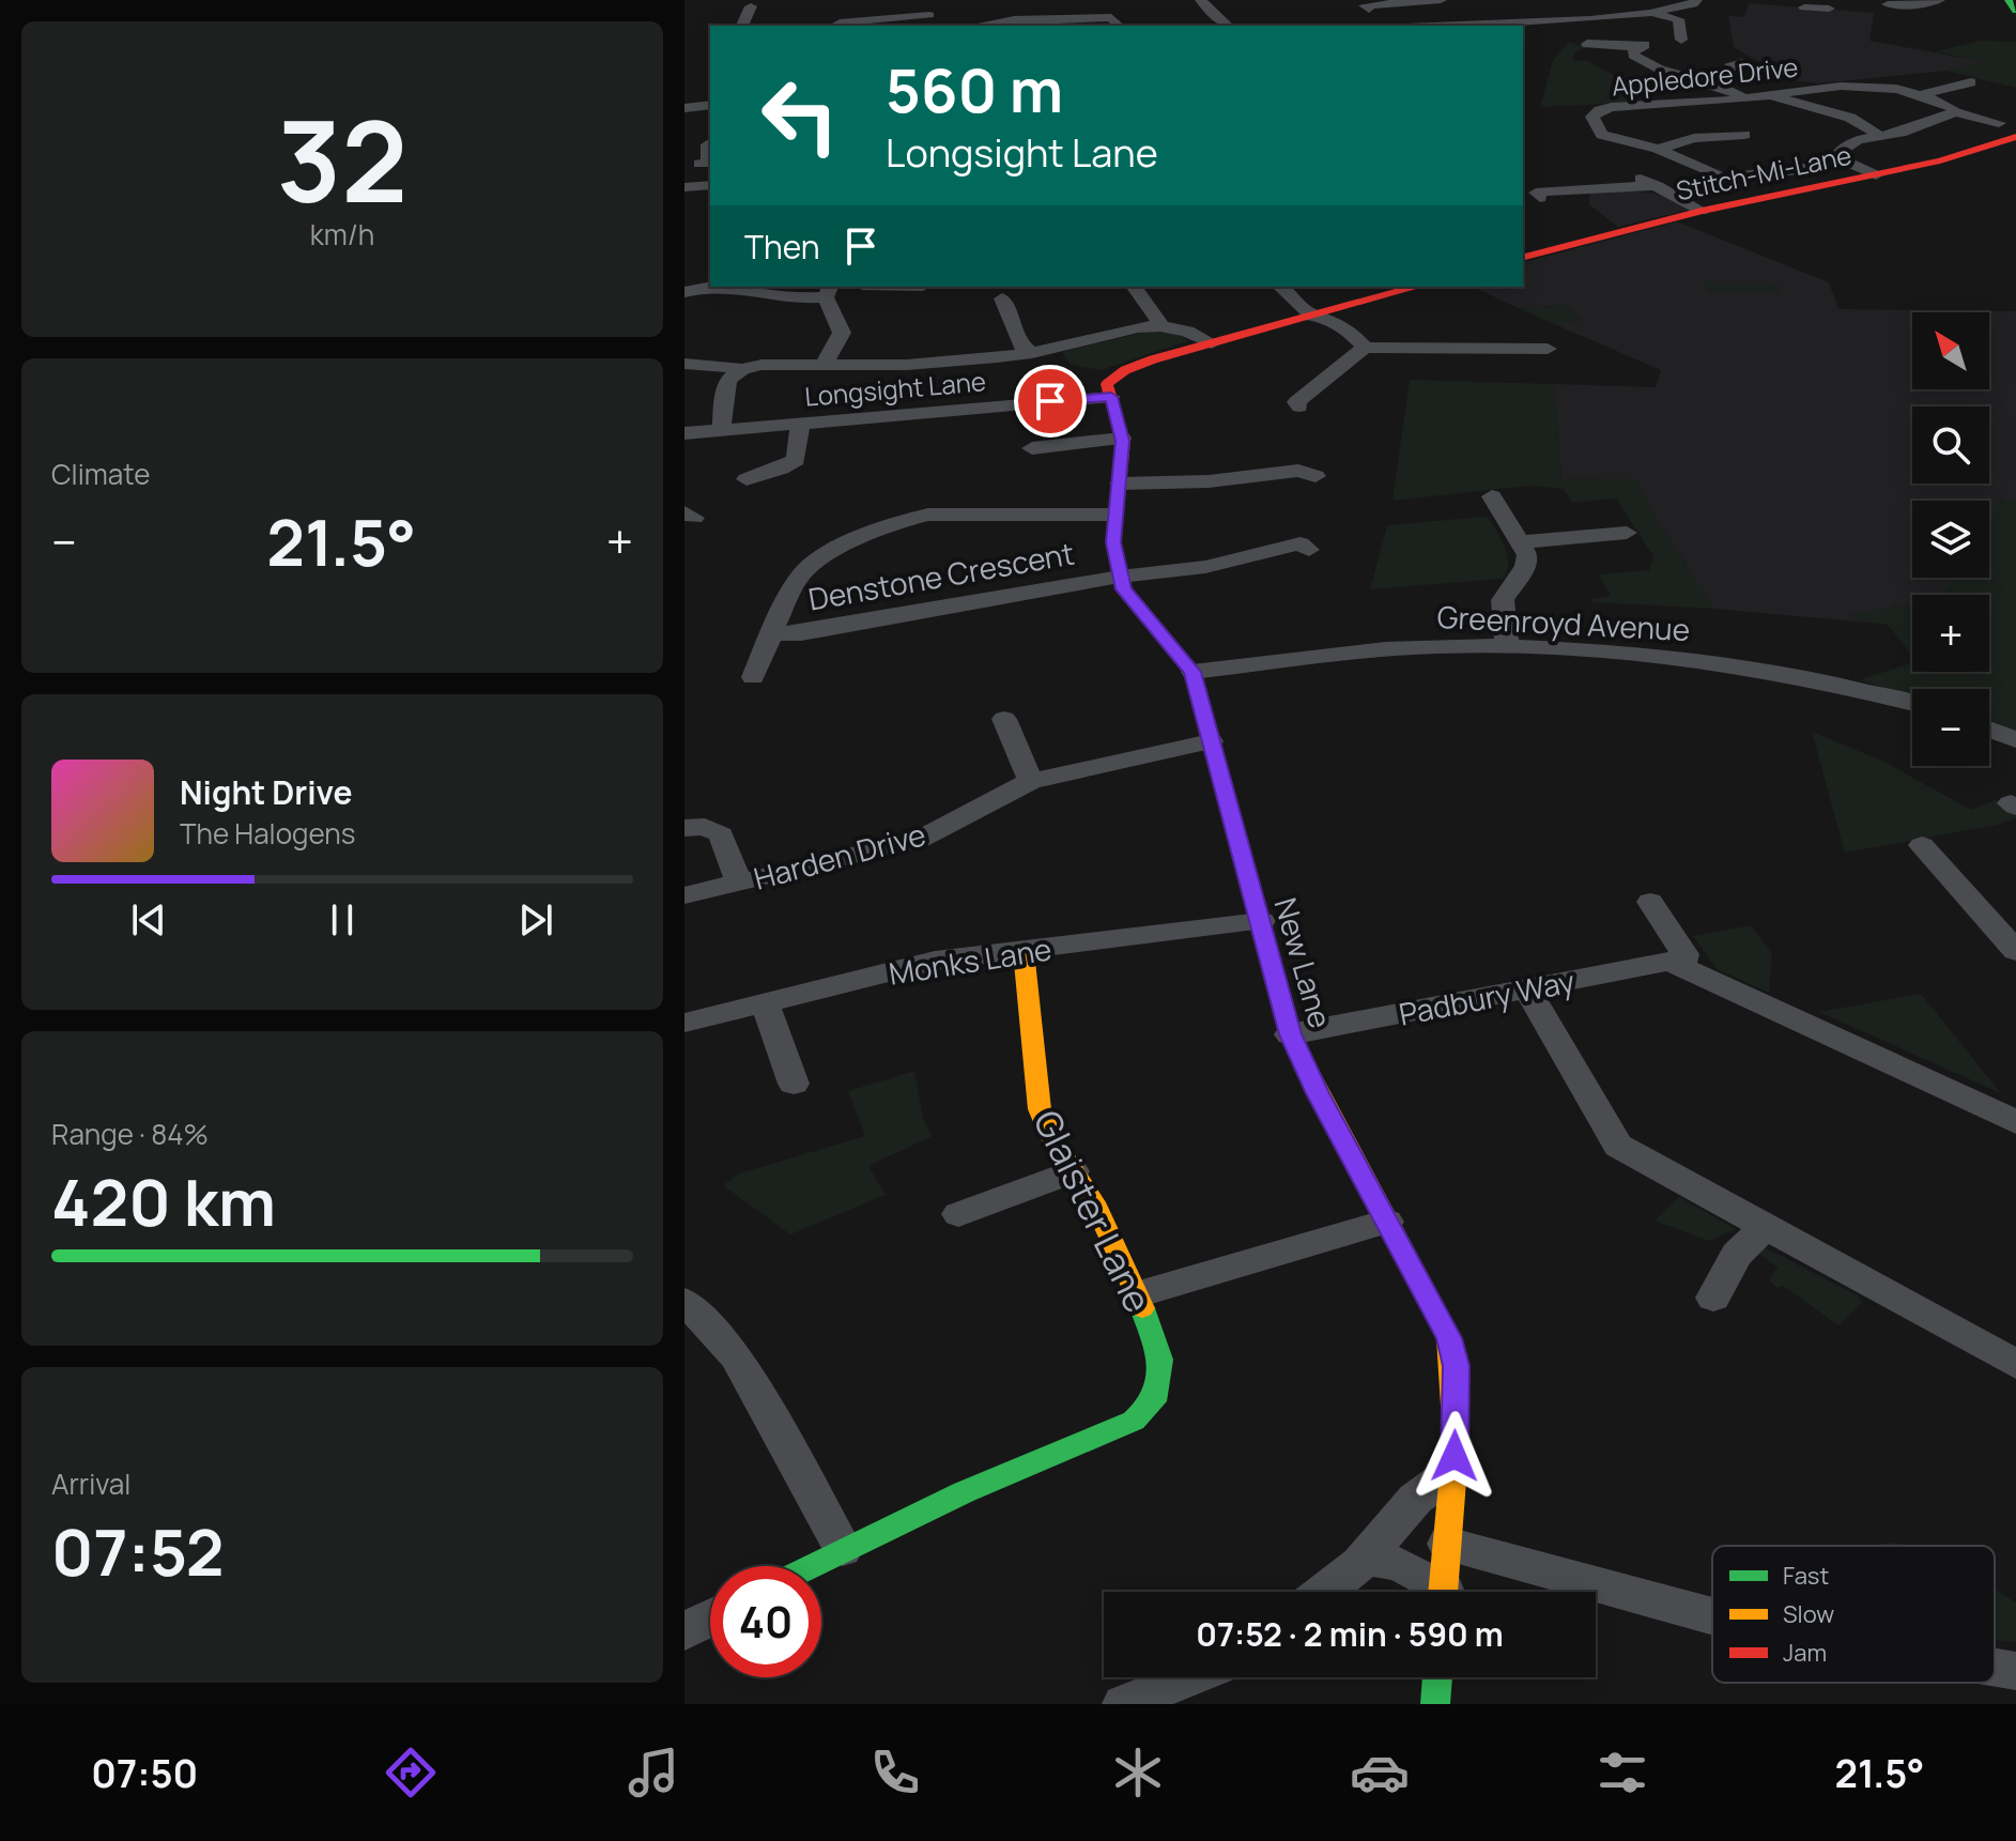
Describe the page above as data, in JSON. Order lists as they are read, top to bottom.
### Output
{
  "streets": {
    "street": [
      "Appledore Drive",
      "Stitch-Mi-Lane",
      "Longsight Lane",
      "Denstone Crescent",
      "Greenroyd Avenue",
      "Harden Drive",
      "Monks Lane",
      "New Lane",
      "Padbury Way",
      "Glaister Lane"
    ]
  },
  "crossings": [
    ["Longsight Lane", "New Lane"],
    ["Denstone Crescent", "New Lane"],
    ["Greenroyd Avenue", "New Lane"],
    ["Harden Drive", "New Lane"],
    ["Monks Lane", "New Lane"],
    ["Monks Lane", "Glaister Lane"],
    ["New Lane", "Padbury Way"]
  ],
  "legend": ["Fast", "Slow", "Jam"],
  "north": "top left",
  "page": {
    "tile": [
      ["32", "km/h"],
      "Climate",
      ["Range · 84%", "420 km"],
      ["Arrival", "07:52"]
    ],
    "turn": ["560 m", "Longsight Lane"],
    "then": "Then",
    "map_buttons": ["+", "−"],
    "heat": ["−", "21.5°", "+"],
    "song": ["Night Drive", "The Halogens"],
    "limit": "40",
    "trip": "07:52 · 2 min · 590 m",
    "tabs": ["07:50", "21.5°"]
  }
}
